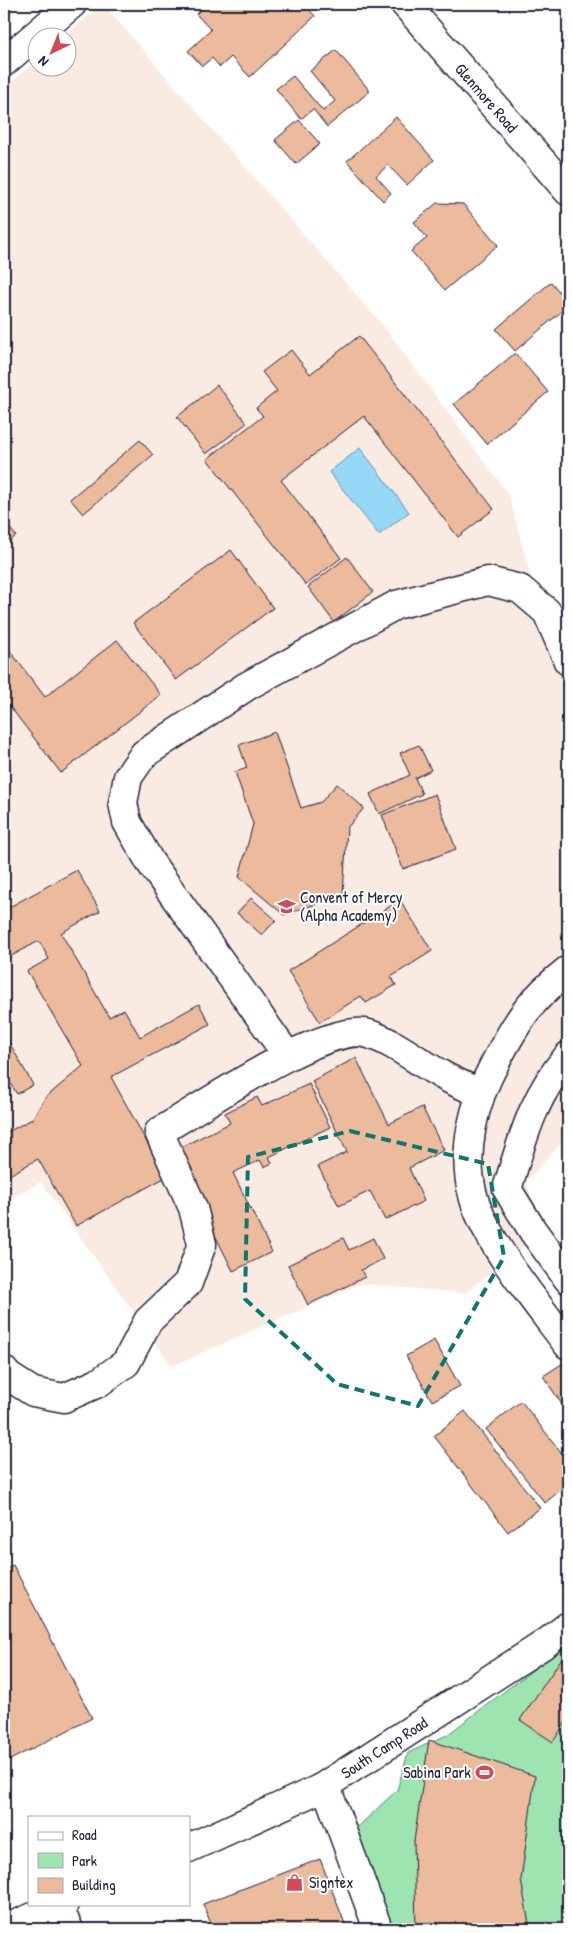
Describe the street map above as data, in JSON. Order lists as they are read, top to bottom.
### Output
{
  "streets": {
    "main road": ["Glenmore Road", "South Camp Road"]
  },
  "places": {
    "school or university": ["Convent of Mercy (Alpha Academy)"],
    "sports": ["Sabina Park"],
    "shop": ["Signtex"]
  },
  "legend": ["Road", "Park", "Building"],
  "north": "bottom left"
}
